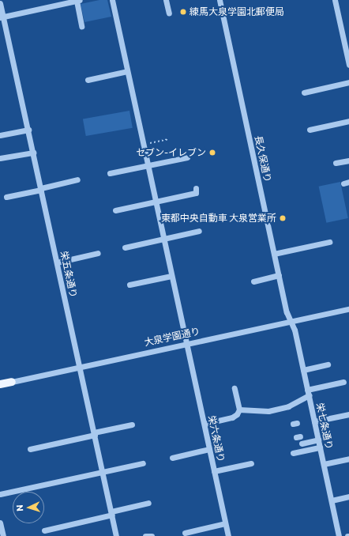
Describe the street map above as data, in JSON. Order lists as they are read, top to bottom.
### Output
{
  "streets": {
    "main road": ["大泉学園通り"],
    "street": [
      "長久保通り",
      "栄五条通り",
      "栄七条通り",
      "栄六条通り"
    ]
  },
  "crossings": [
    ["長久保通り", "大泉学園通り"],
    ["長久保通り", "栄七条通り"],
    ["栄五条通り", "大泉学園通り"],
    ["大泉学園通り", "栄七条通り"],
    ["大泉学園通り", "栄六条通り"]
  ],
  "places": ["練馬大泉学園北郵便局", "セブン-イレブン", "東都中央自動車 大泉営業所"],
  "north": "left"
}
